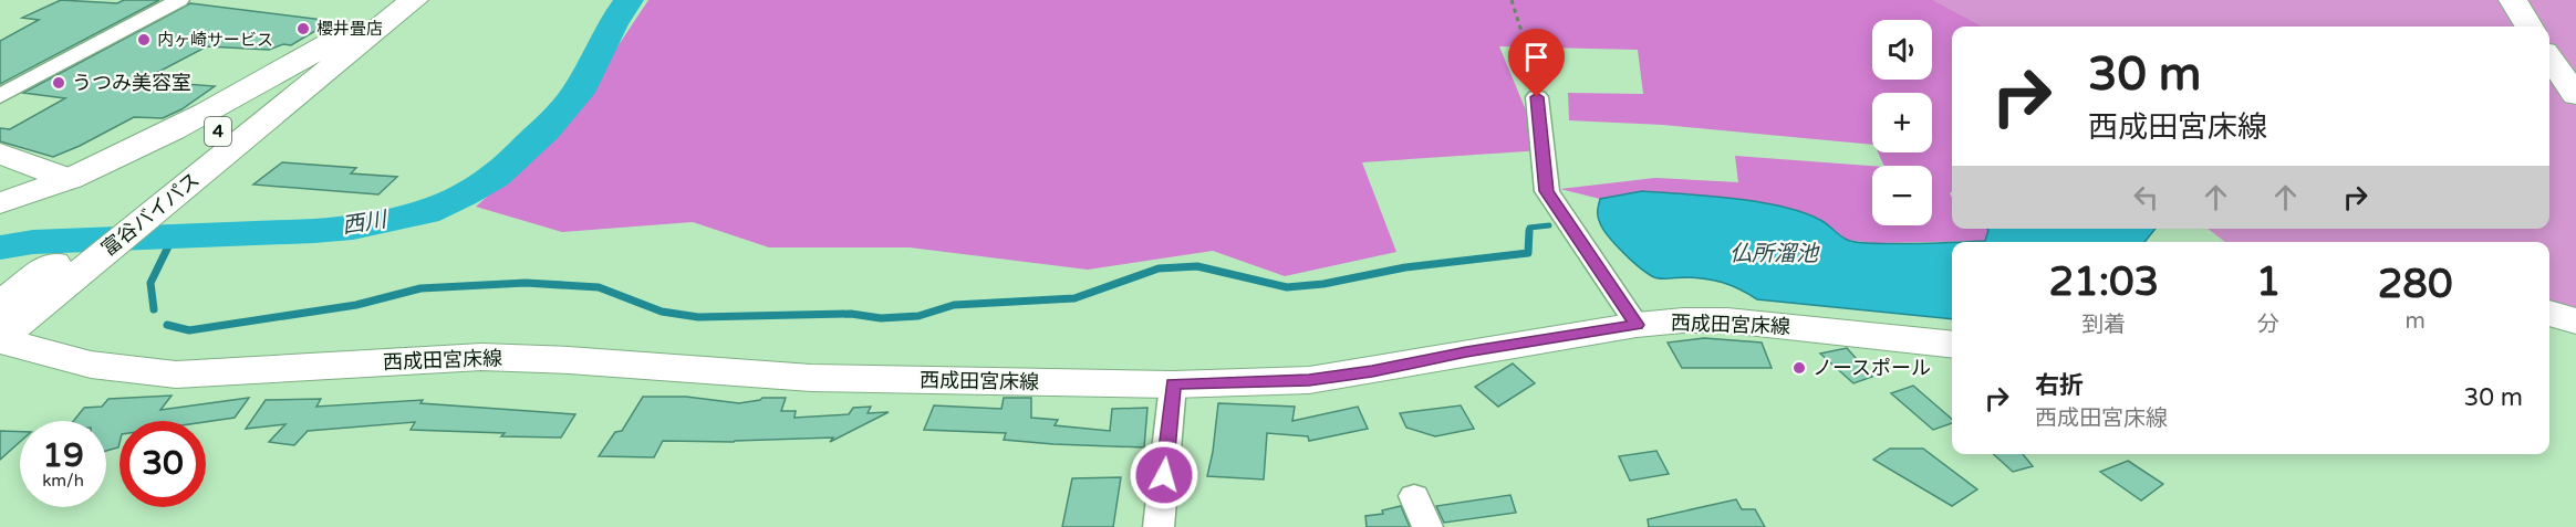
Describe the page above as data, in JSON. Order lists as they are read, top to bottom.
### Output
{
  "streets": {
    "main road": ["4", "富谷バイパス", "西成田宮床線"]
  },
  "crossings": [
    ["4", "富谷バイパス"],
    ["富谷バイパス", "西成田宮床線"]
  ],
  "water": ["西川", "仏所溜池"],
  "places": [
    "櫻井畳店",
    "内ヶ崎サービス",
    "うつみ美容室",
    "ノースポール"
  ],
  "page": {
    "map_buttons": ["+", "−"],
    "turn": ["30 m", "西成田宮床線"],
    "eta": [
      "21:03",
      "到着",
      "1",
      "分",
      "280",
      "m"
    ],
    "list": [
      {
        "name": "右折",
        "note": "西成田宮床線",
        "value": "30 m"
      }
    ],
    "speed": "19 km/h",
    "limit": "30"
  }
}
